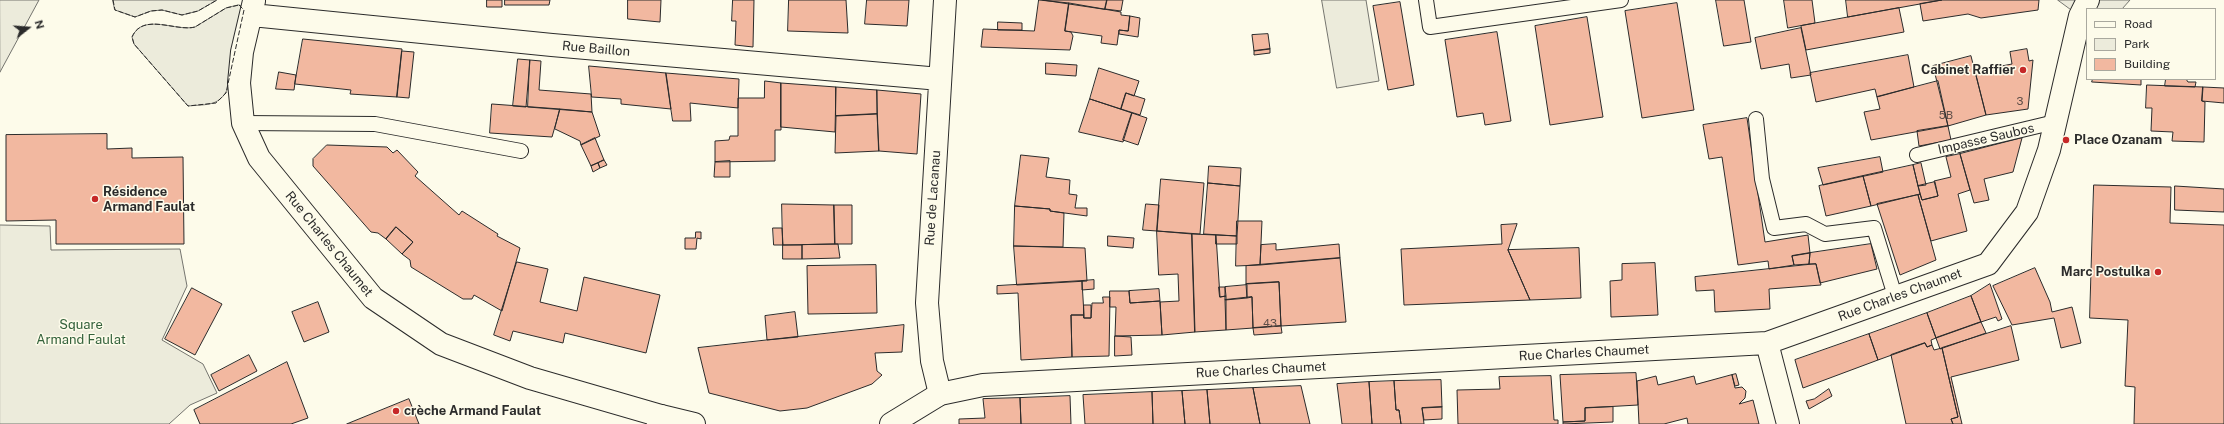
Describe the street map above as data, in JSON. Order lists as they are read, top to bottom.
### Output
{
  "streets": {
    "street": ["Rue Baillon", "Rue de Lacanau", "Rue Charles Chaumet"],
    "lane": ["Impasse Saubos"]
  },
  "crossings": [
    ["Rue Baillon", "Rue de Lacanau"],
    ["Rue Baillon", "Rue Charles Chaumet"],
    ["Impasse Saubos", "Rue Charles Chaumet"],
    ["Rue de Lacanau", "Rue Charles Chaumet"]
  ],
  "parks": ["Square Armand Faulat"],
  "places": [
    "Cabinet Raffier",
    "Place Ozanam",
    "Résidence Armand Faulat",
    "Marc Postulka",
    "crèche Armand Faulat"
  ],
  "house_numbers": ["3", "5B", "43"],
  "legend": ["Road", "Park", "Building"],
  "north": "right"
}
